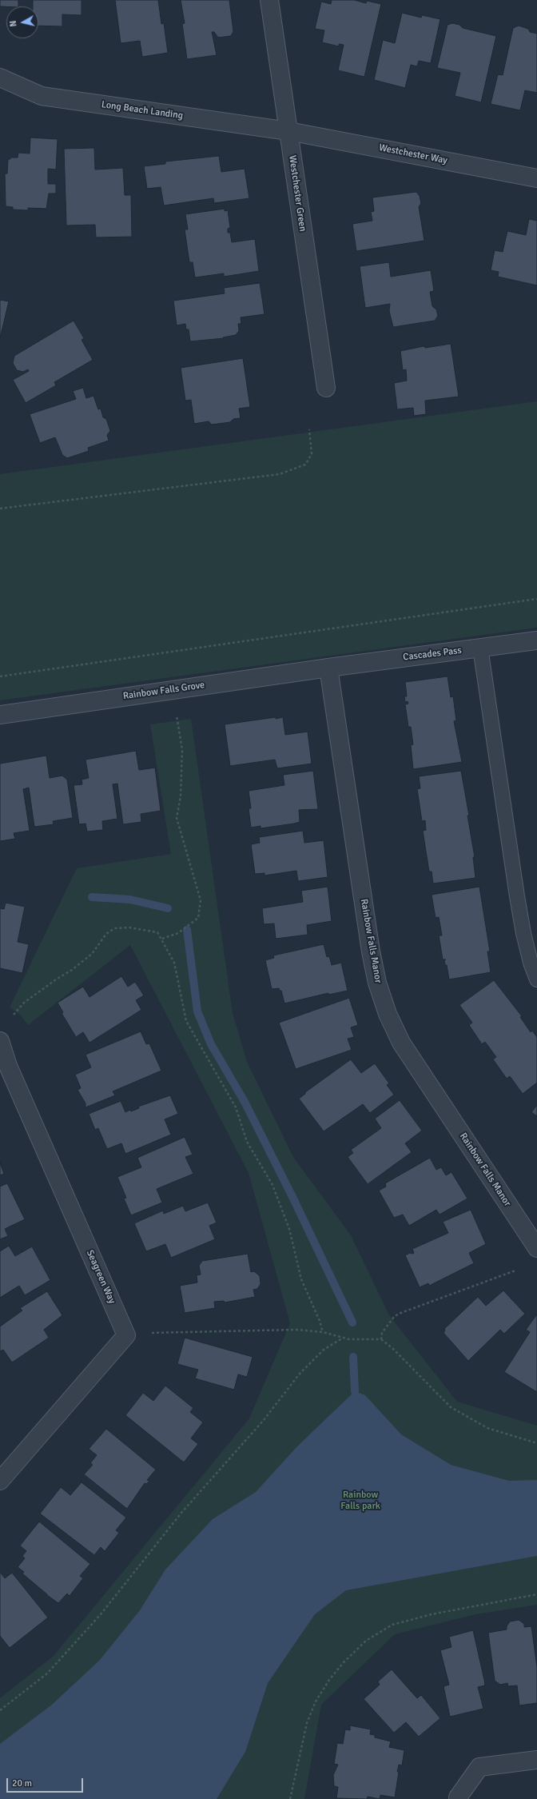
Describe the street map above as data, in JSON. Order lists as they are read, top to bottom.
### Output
{
  "streets": {
    "street": [
      "Long Beach Landing",
      "Westchester Way",
      "Westchester Green",
      "Cascades Pass",
      "Rainbow Falls Grove",
      "Rainbow Falls Manor",
      "Seagreen Way"
    ]
  },
  "crossings": [
    ["Long Beach Landing", "Westchester Way"],
    ["Long Beach Landing", "Westchester Green"],
    ["Westchester Way", "Westchester Green"],
    ["Cascades Pass", "Rainbow Falls Grove"],
    ["Cascades Pass", "Rainbow Falls Manor"],
    ["Rainbow Falls Grove", "Rainbow Falls Manor"]
  ],
  "parks": ["Rainbow Falls park"],
  "scale_bar": "20 m",
  "north": "left"
}
